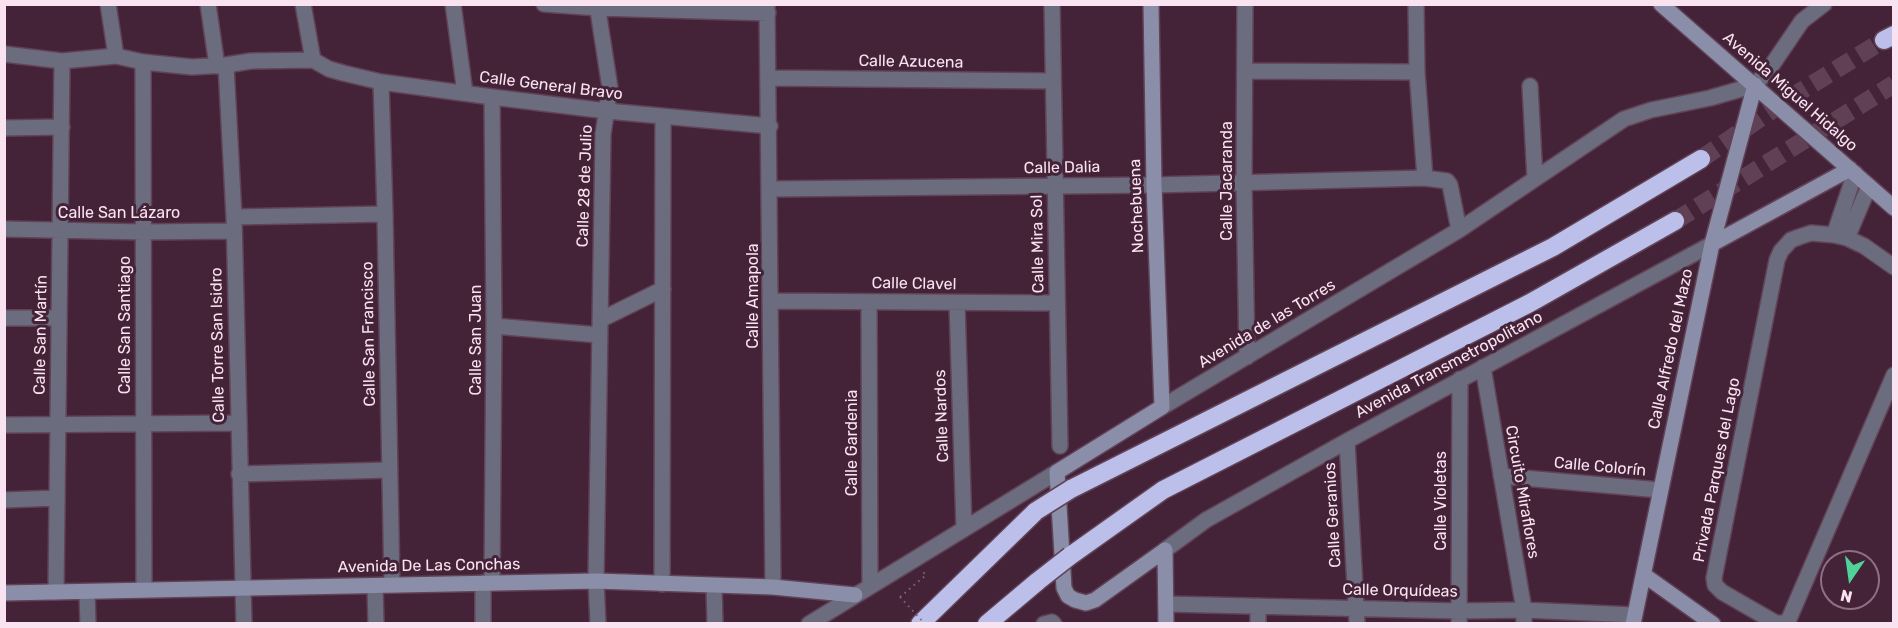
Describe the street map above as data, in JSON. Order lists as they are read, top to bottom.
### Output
{
  "streets": {
    "street": [
      "Calle Azucena",
      "Calle General Bravo",
      "Avenida Miguel Hidalgo",
      "Calle Dalia",
      "Calle Jacaranda",
      "Calle 28 de Julio",
      "Nochebuena",
      "Calle San Lázaro",
      "Calle Mira Sol",
      "Calle Clavel",
      "Calle Amapola",
      "Avenida de las Torres",
      "Calle San Santiago",
      "Calle San Francisco",
      "Calle San Martín",
      "Calle San Juan",
      "Calle Torre San Isidro",
      "Calle Alfredo del Mazo",
      "Avenida Transmetropolitano",
      "Calle Nardos",
      "Calle Gardenia",
      "Calle Colorín",
      "Privada Parques del Lago",
      "Circuito Miraflores",
      "Calle Violetas",
      "Calle Geranios",
      "Avenida De Las Conchas",
      "Calle Orquídeas"
    ]
  },
  "crossings": [
    ["Calle Azucena", "Calle Mira Sol"],
    ["Calle Azucena", "Calle Amapola"],
    ["Calle General Bravo", "Calle 28 de Julio"],
    ["Calle General Bravo", "Calle Amapola"],
    ["Calle General Bravo", "Calle San Francisco"],
    ["Calle General Bravo", "Calle San Juan"],
    ["Avenida Miguel Hidalgo", "Avenida de las Torres"],
    ["Avenida Miguel Hidalgo", "Calle Alfredo del Mazo"],
    ["Avenida Miguel Hidalgo", "Avenida Transmetropolitano"],
    ["Calle Dalia", "Calle Jacaranda"],
    ["Calle Dalia", "Nochebuena"],
    ["Calle Dalia", "Calle Mira Sol"],
    ["Calle Dalia", "Calle Amapola"],
    ["Calle Jacaranda", "Avenida de las Torres"],
    ["Calle 28 de Julio", "Avenida De Las Conchas"],
    ["Nochebuena", "Avenida de las Torres"],
    ["Calle San Lázaro", "Calle San Santiago"],
    ["Calle San Lázaro", "Calle San Francisco"],
    ["Calle San Lázaro", "Calle San Martín"],
    ["Calle San Lázaro", "Calle Torre San Isidro"],
    ["Calle Mira Sol", "Calle Clavel"],
    ["Calle Clavel", "Calle Amapola"],
    ["Calle Clavel", "Calle Nardos"],
    ["Calle Clavel", "Calle Gardenia"],
    ["Calle Amapola", "Avenida De Las Conchas"],
    ["Avenida de las Torres", "Calle Alfredo del Mazo"],
    ["Avenida de las Torres", "Avenida Transmetropolitano"],
    ["Avenida de las Torres", "Calle Nardos"],
    ["Avenida de las Torres", "Calle Gardenia"],
    ["Avenida de las Torres", "Avenida De Las Conchas"],
    ["Calle San Santiago", "Avenida De Las Conchas"],
    ["Calle San Francisco", "Avenida De Las Conchas"],
    ["Calle San Martín", "Avenida De Las Conchas"],
    ["Calle San Juan", "Avenida De Las Conchas"],
    ["Calle Torre San Isidro", "Avenida De Las Conchas"],
    ["Calle Alfredo del Mazo", "Avenida Transmetropolitano"],
    ["Calle Alfredo del Mazo", "Calle Colorín"],
    ["Calle Alfredo del Mazo", "Calle Orquídeas"],
    ["Avenida Transmetropolitano", "Circuito Miraflores"],
    ["Avenida Transmetropolitano", "Calle Violetas"],
    ["Avenida Transmetropolitano", "Calle Geranios"],
    ["Calle Colorín", "Circuito Miraflores"],
    ["Circuito Miraflores", "Calle Orquídeas"],
    ["Calle Violetas", "Calle Orquídeas"],
    ["Calle Geranios", "Calle Orquídeas"]
  ],
  "north": "bottom"
}
